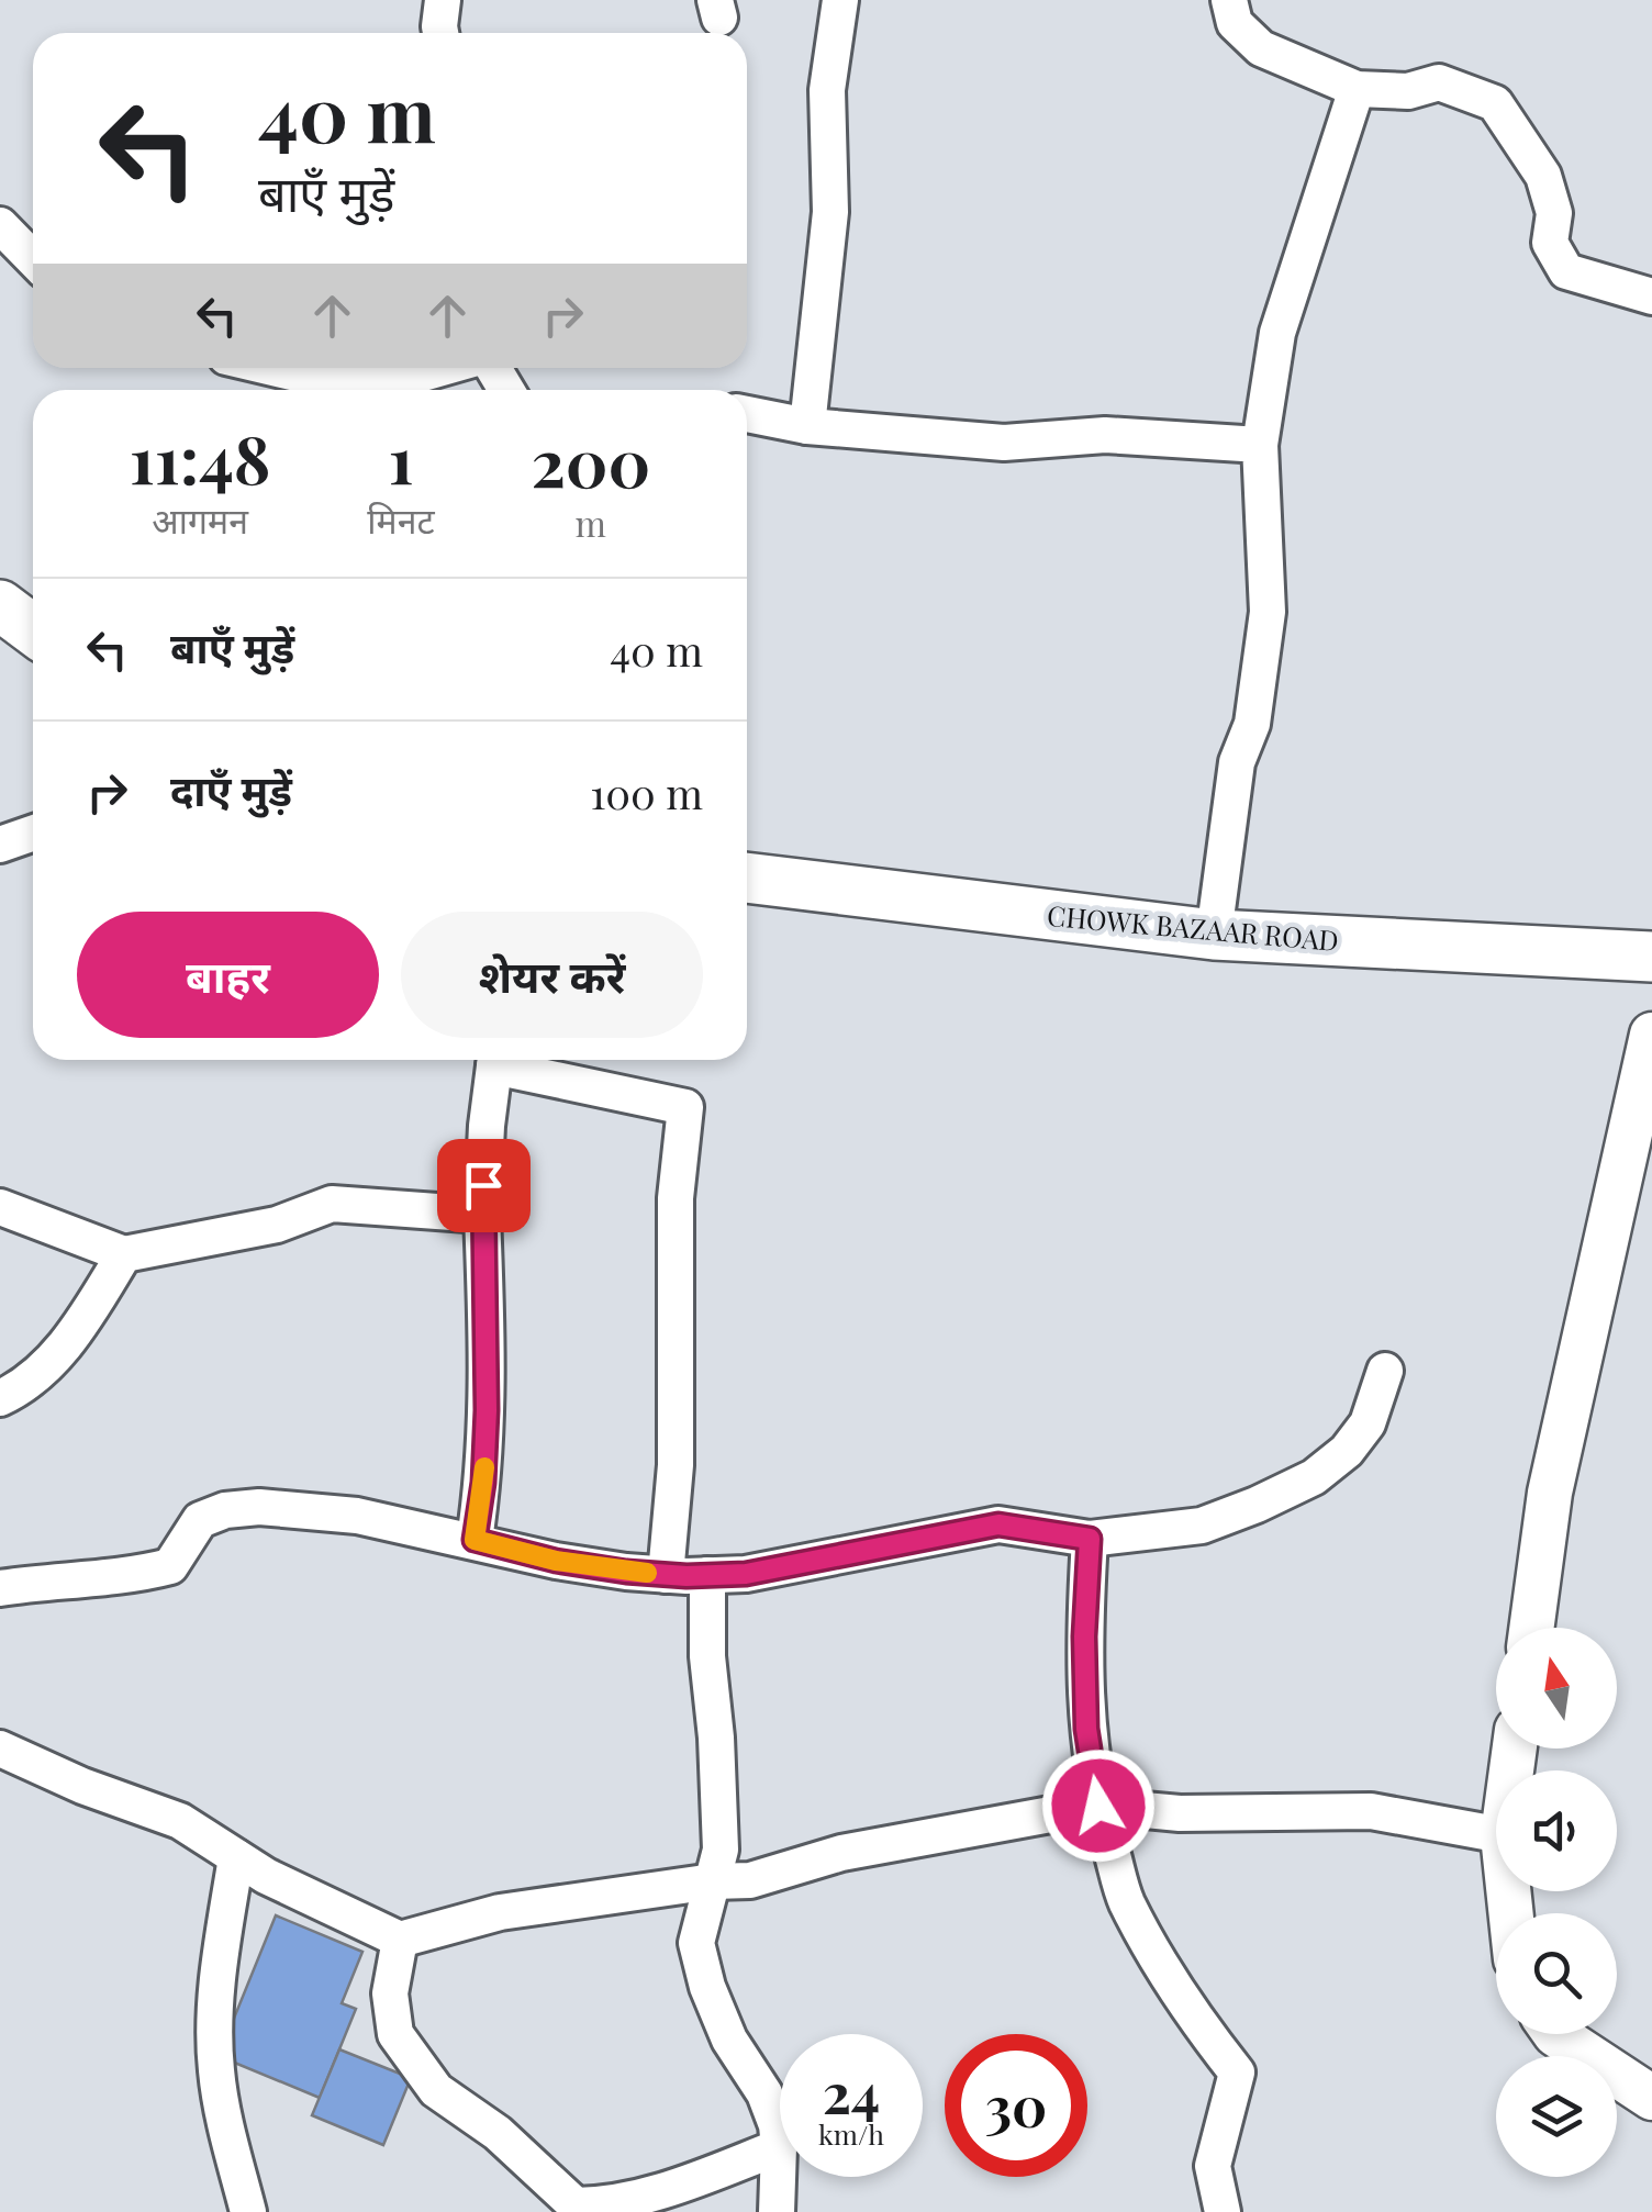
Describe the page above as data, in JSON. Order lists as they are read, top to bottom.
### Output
{
  "streets": {
    "main road": ["CHOWK BAZAAR ROAD"]
  },
  "north": "top",
  "page": {
    "turn": ["40 m", "बाएँ मुड़ें"],
    "eta": [
      "11:48",
      "आगमन",
      "1",
      "मिनट",
      "200",
      "m"
    ],
    "list": [
      {
        "name": "बाएँ मुड़ें",
        "value": "40 m"
      },
      {
        "name": "दाएँ मुड़ें",
        "value": "100 m"
      }
    ],
    "buttons": ["बाहर", "शेयर करें"],
    "speed": "24 km/h",
    "limit": "30"
  }
}
